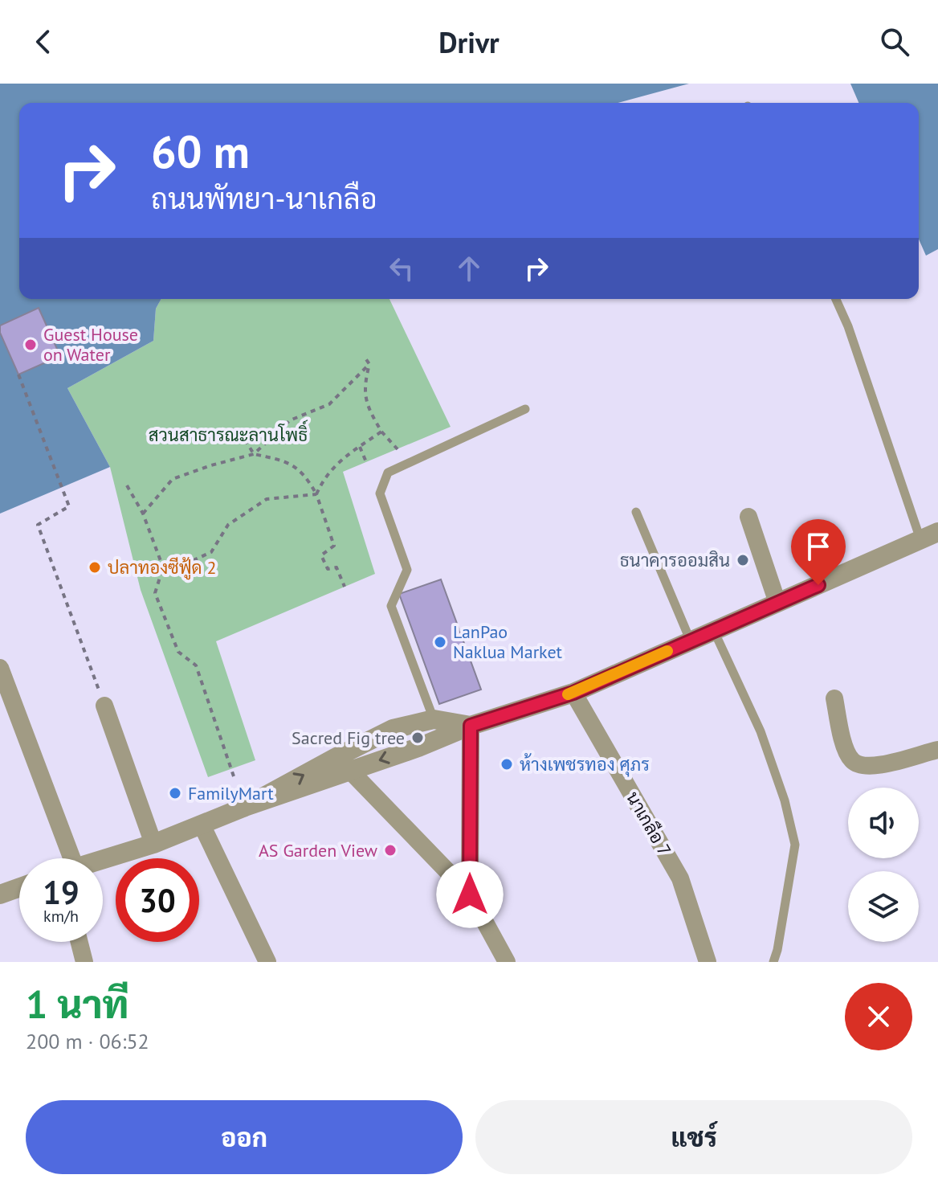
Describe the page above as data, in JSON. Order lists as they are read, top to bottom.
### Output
{
  "streets": {
    "street": ["นาเกลือ 7"]
  },
  "parks": ["สวนสาธารณะลานโพธิ์"],
  "places": [
    "Guest House on Water",
    "ธนาคารออมสิน",
    "ปลาทองซีฟู้ด 2",
    "LanPao Naklua Market",
    "Sacred Fig tree",
    "ห้างเพชรทอง ศุภร",
    "FamilyMart",
    "AS Garden View"
  ],
  "page": {
    "header": "Drivr",
    "turn": ["60 m", "ถนนพัทยา-นาเกลือ"],
    "speed": "19 km/h",
    "limit": "30",
    "heading": ["1 นาที", "200 m · 06:52"],
    "buttons": ["ออก", "แชร์"]
  }
}
